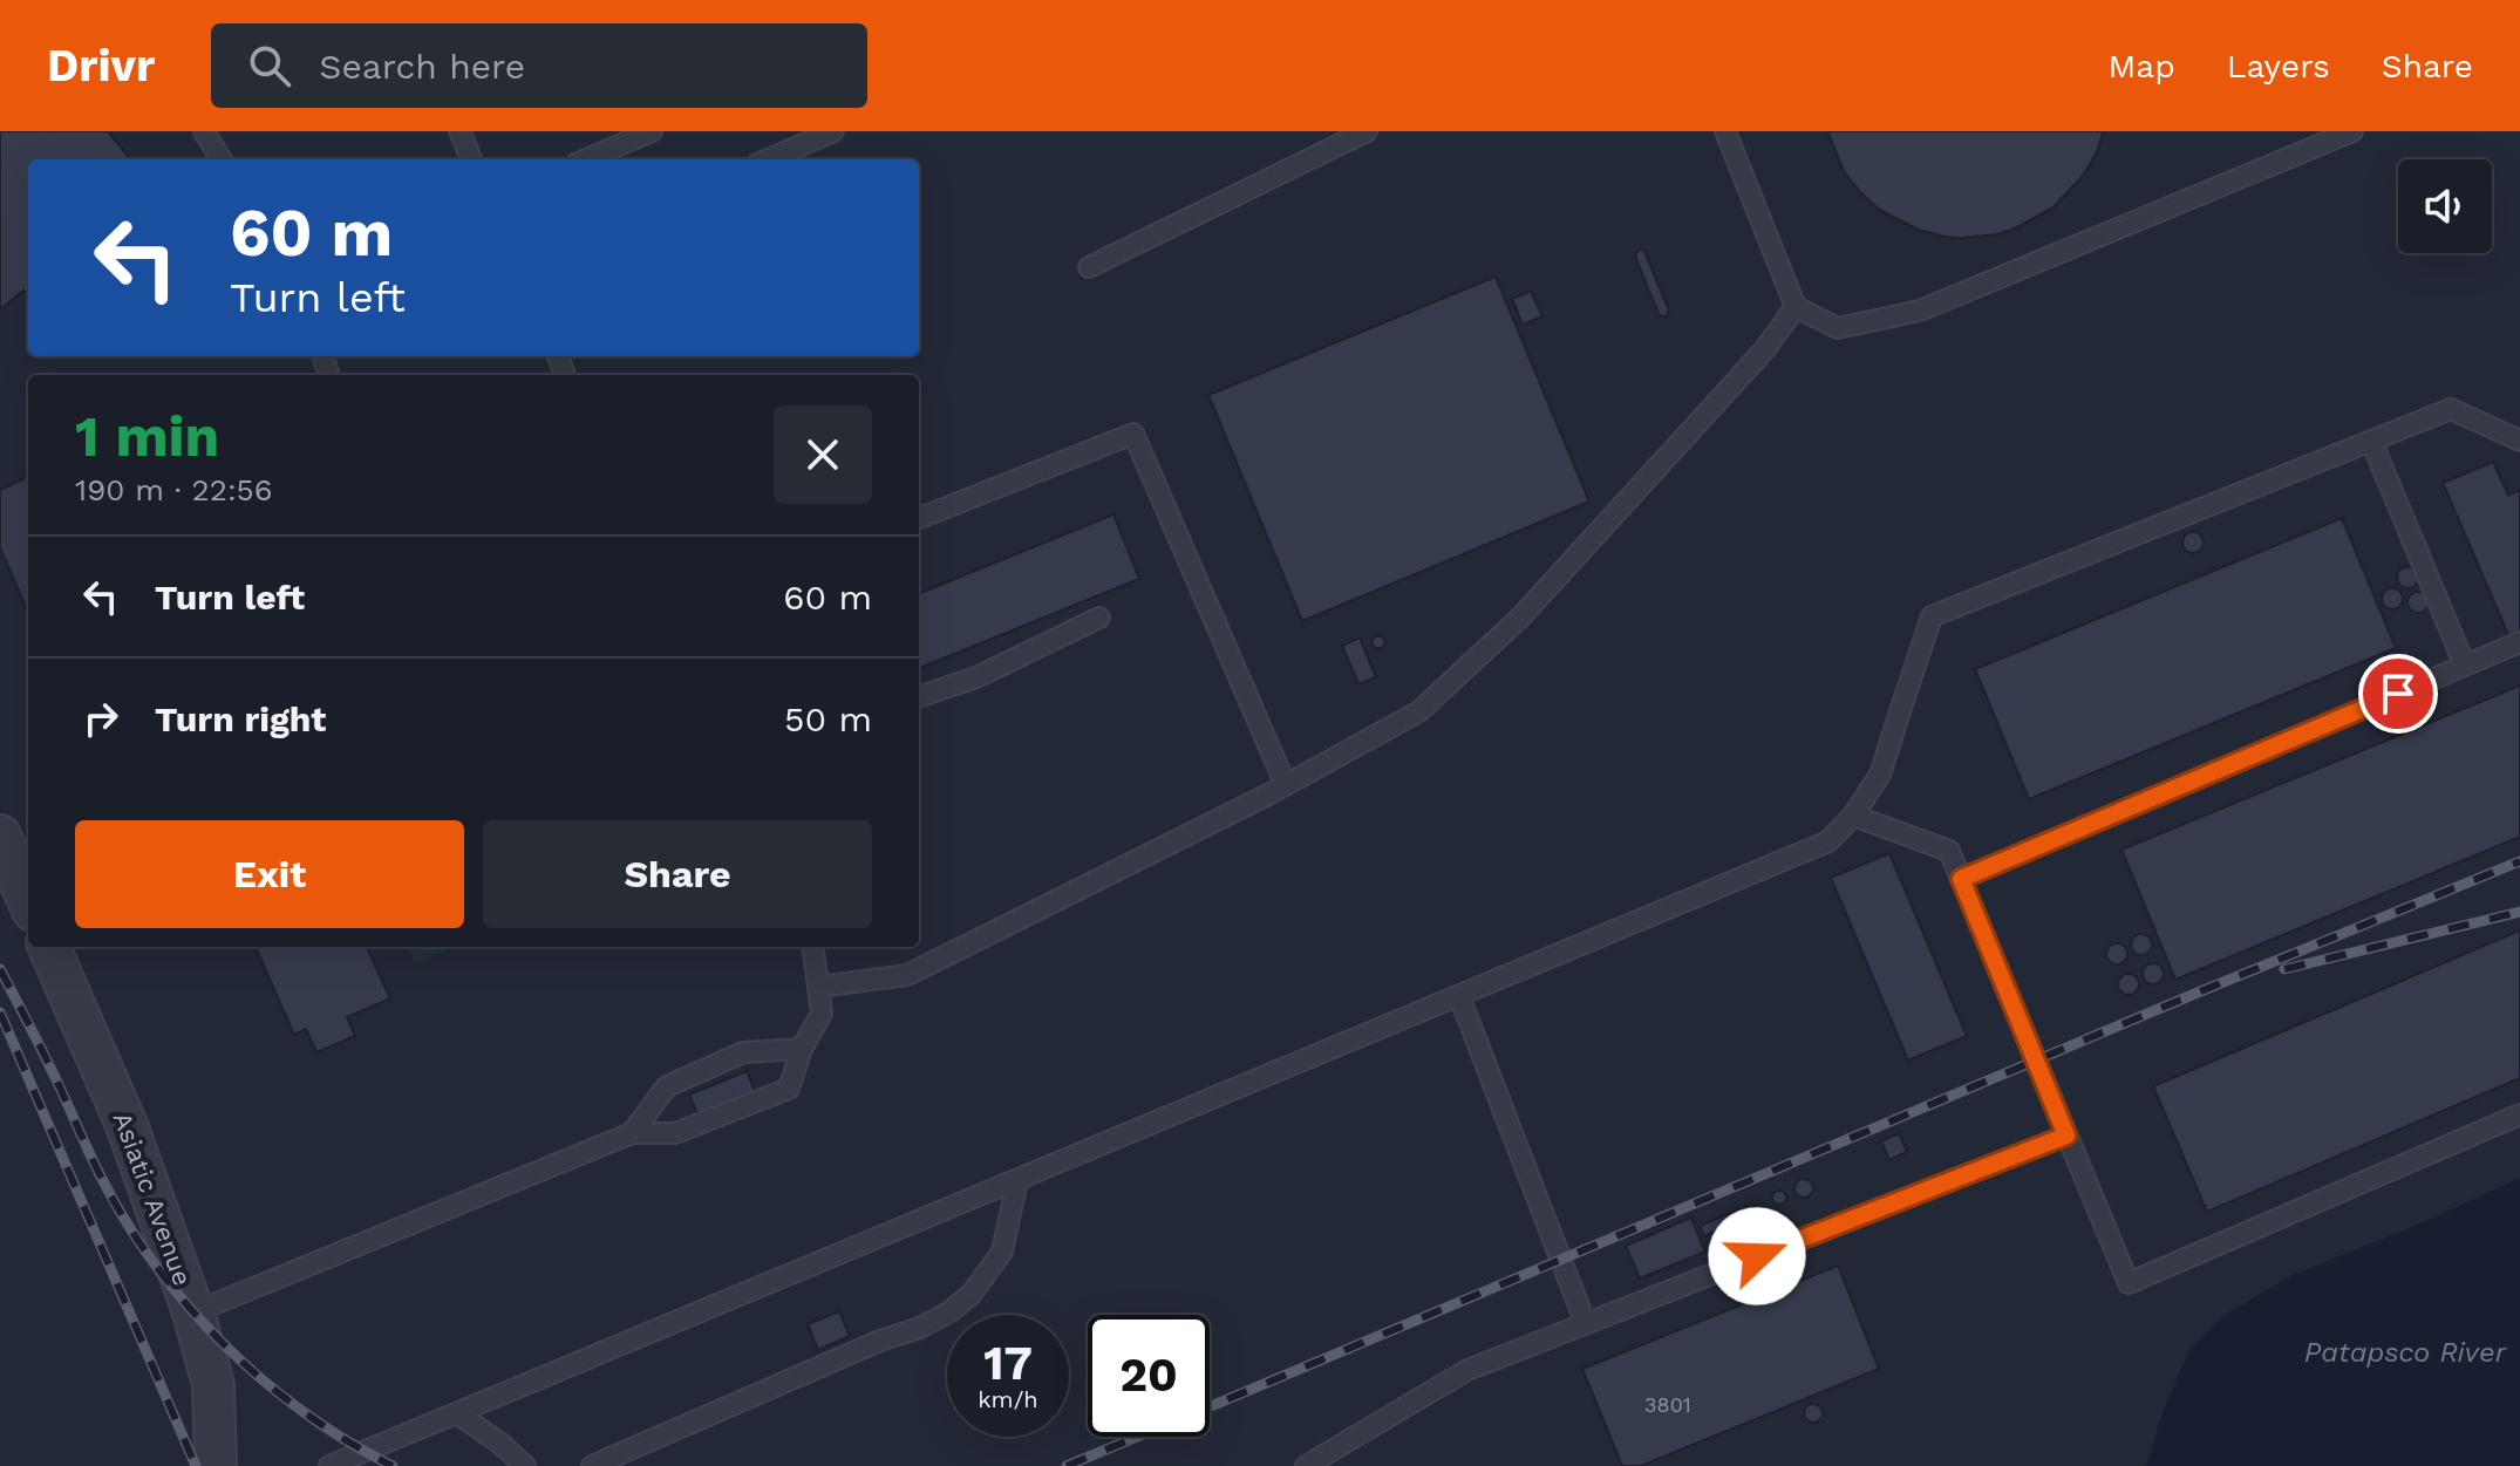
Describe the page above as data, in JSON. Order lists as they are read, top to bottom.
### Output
{
  "streets": {
    "street": ["Asiatic Avenue"]
  },
  "water": ["Patapsco River"],
  "house_numbers": ["3801"],
  "page": {
    "header": "Drivr",
    "search": "Search here",
    "nav": ["Map", "Layers", "Share"],
    "turn": ["60 m", "Turn left"],
    "heading": ["1 min", "190 m · 22:56"],
    "list": [
      {
        "name": "Turn left",
        "value": "60 m"
      },
      {
        "name": "Turn right",
        "value": "50 m"
      }
    ],
    "buttons": ["Exit", "Share"],
    "speed": "17 km/h",
    "limit": "20"
  }
}
